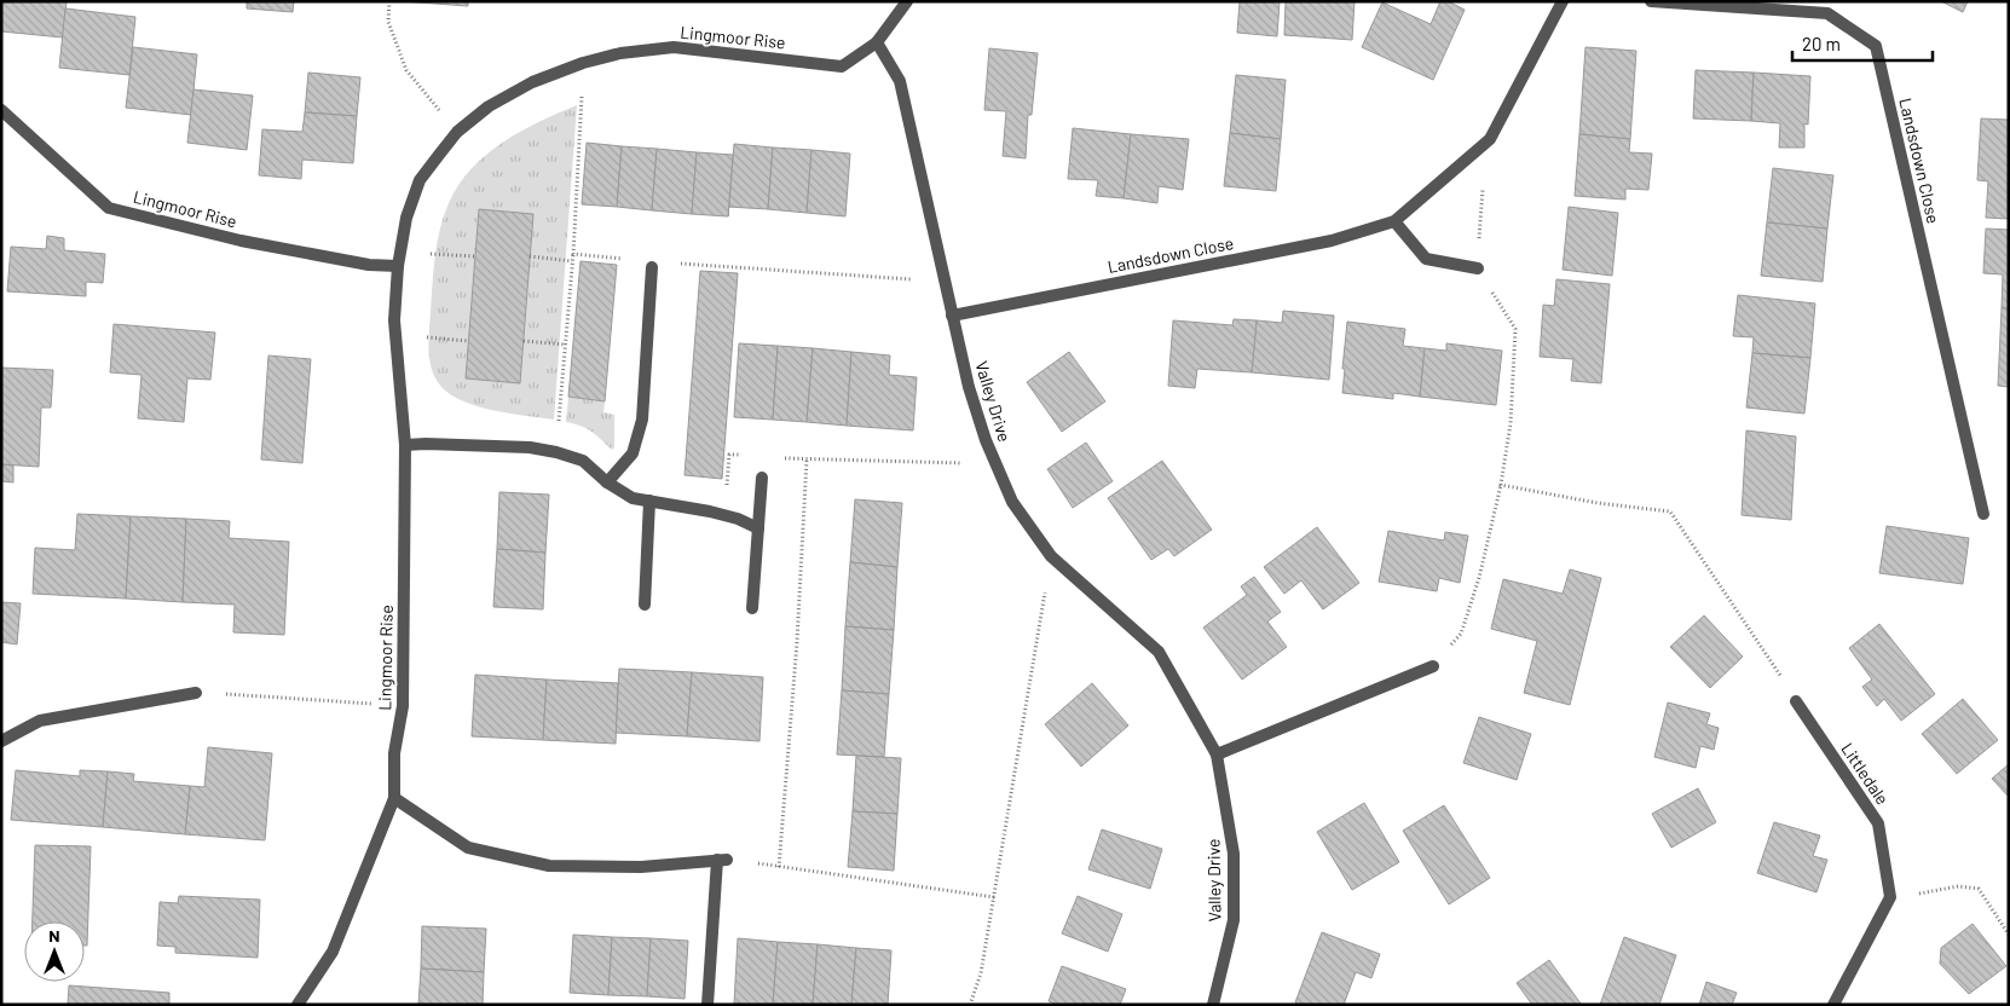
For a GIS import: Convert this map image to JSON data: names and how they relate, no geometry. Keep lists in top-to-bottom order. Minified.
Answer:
{"streets":{"street":["Lingmoor Rise","Landsdown Close","Valley Drive","Littledale"]},"crossings":[["Lingmoor Rise","Valley Drive"],["Landsdown Close","Valley Drive"]],"scale_bar":"20 m","north":"top"}
